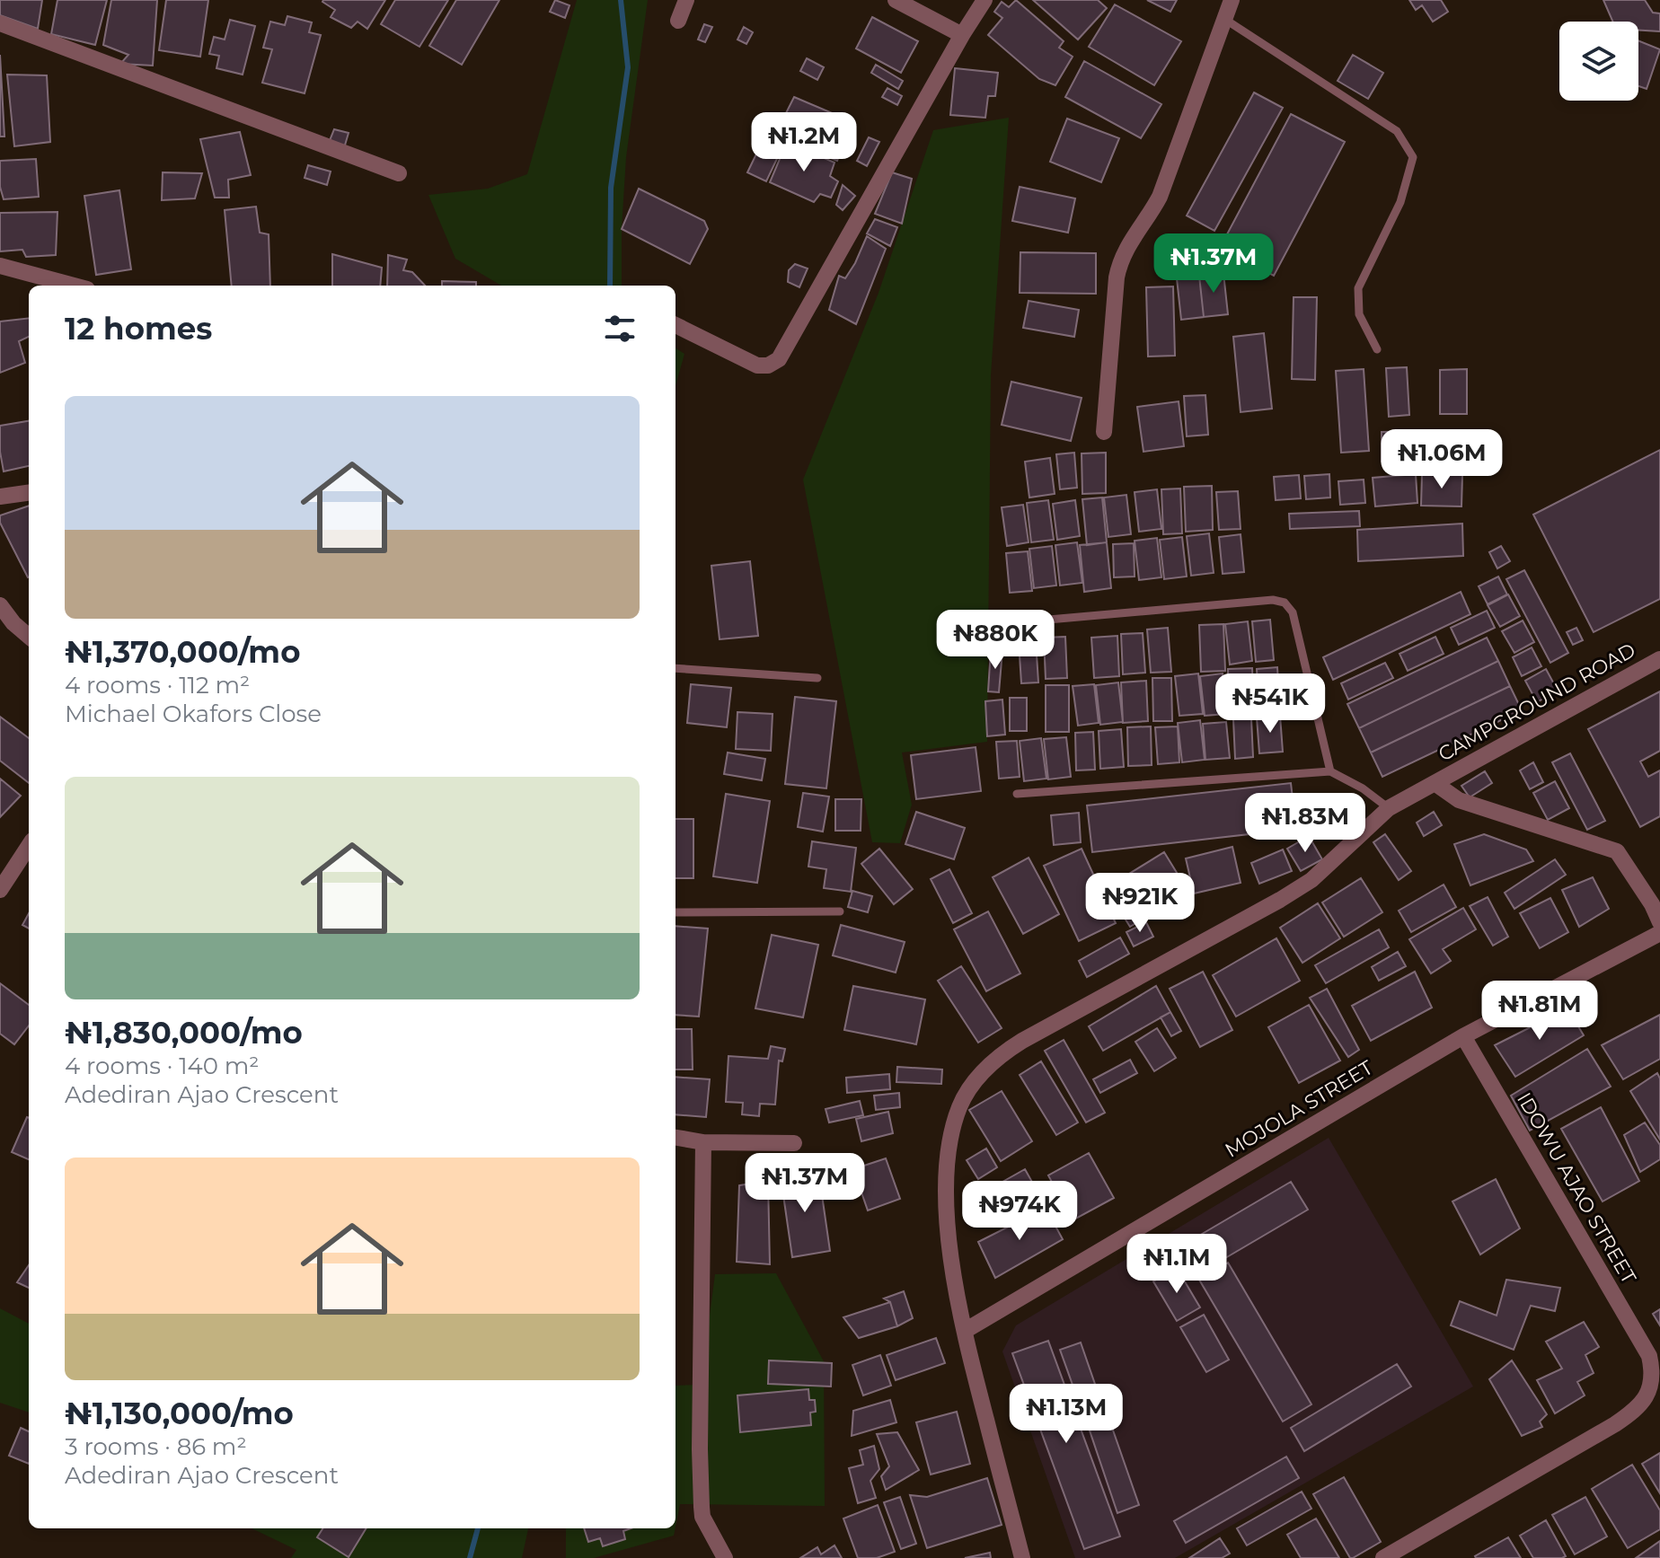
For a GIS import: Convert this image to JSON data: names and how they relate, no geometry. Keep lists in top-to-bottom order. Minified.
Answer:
{"streets":{"street":["CAMPGROUND ROAD","MOJOLA STREET","IDOWU AJAO STREET"]},"crossings":[["CAMPGROUND ROAD","MOJOLA STREET"],["MOJOLA STREET","IDOWU AJAO STREET"]],"page":{"price":["₦1.2M","₦1.37M","₦1.06M","₦880K","₦541K","₦1.83M","₦921K","₦1.81M","₦1.37M","₦974K","₦1.1M","₦1.13M"],"heading":"12 homes","list":[{"name":"₦1,370,000/mo","note":"4 rooms · 112 m² · Michael Okafors Close"},{"name":"₦1,830,000/mo","note":"4 rooms · 140 m² · Adediran Ajao Crescent"},{"name":"₦1,130,000/mo","note":"3 rooms · 86 m² · Adediran Ajao Crescent"}]}}
